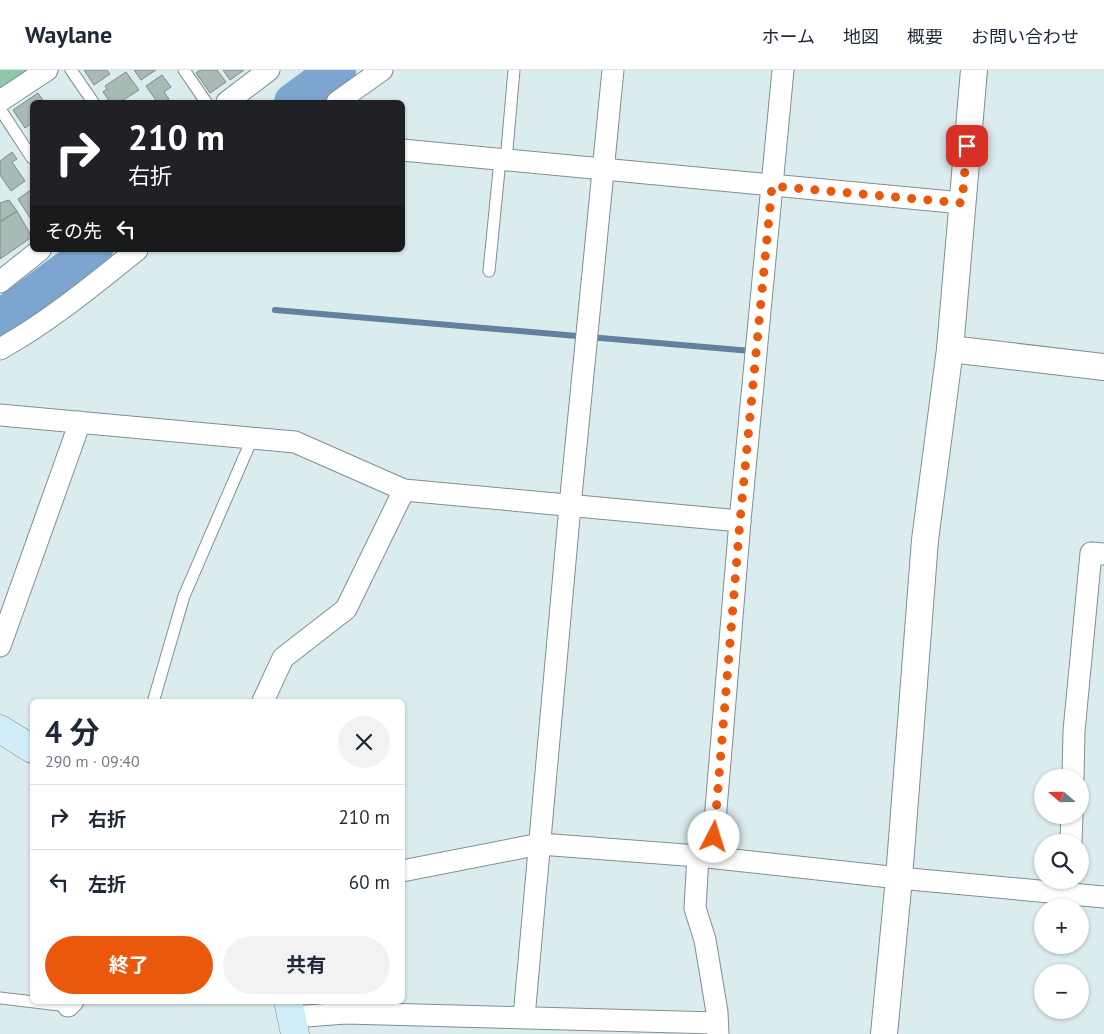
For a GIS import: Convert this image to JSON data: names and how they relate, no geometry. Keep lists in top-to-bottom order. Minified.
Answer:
{"north":"left","page":{"header":"Waylane","nav":["ホーム","地図","概要","お問い合わせ"],"turn":["210 m","右折"],"then":"その先","heading":["4 分","290 m · 09:40"],"map_buttons":["+","−"],"list":[{"name":"右折","value":"210 m"},{"name":"左折","value":"60 m"}],"buttons":["終了","共有"]}}
